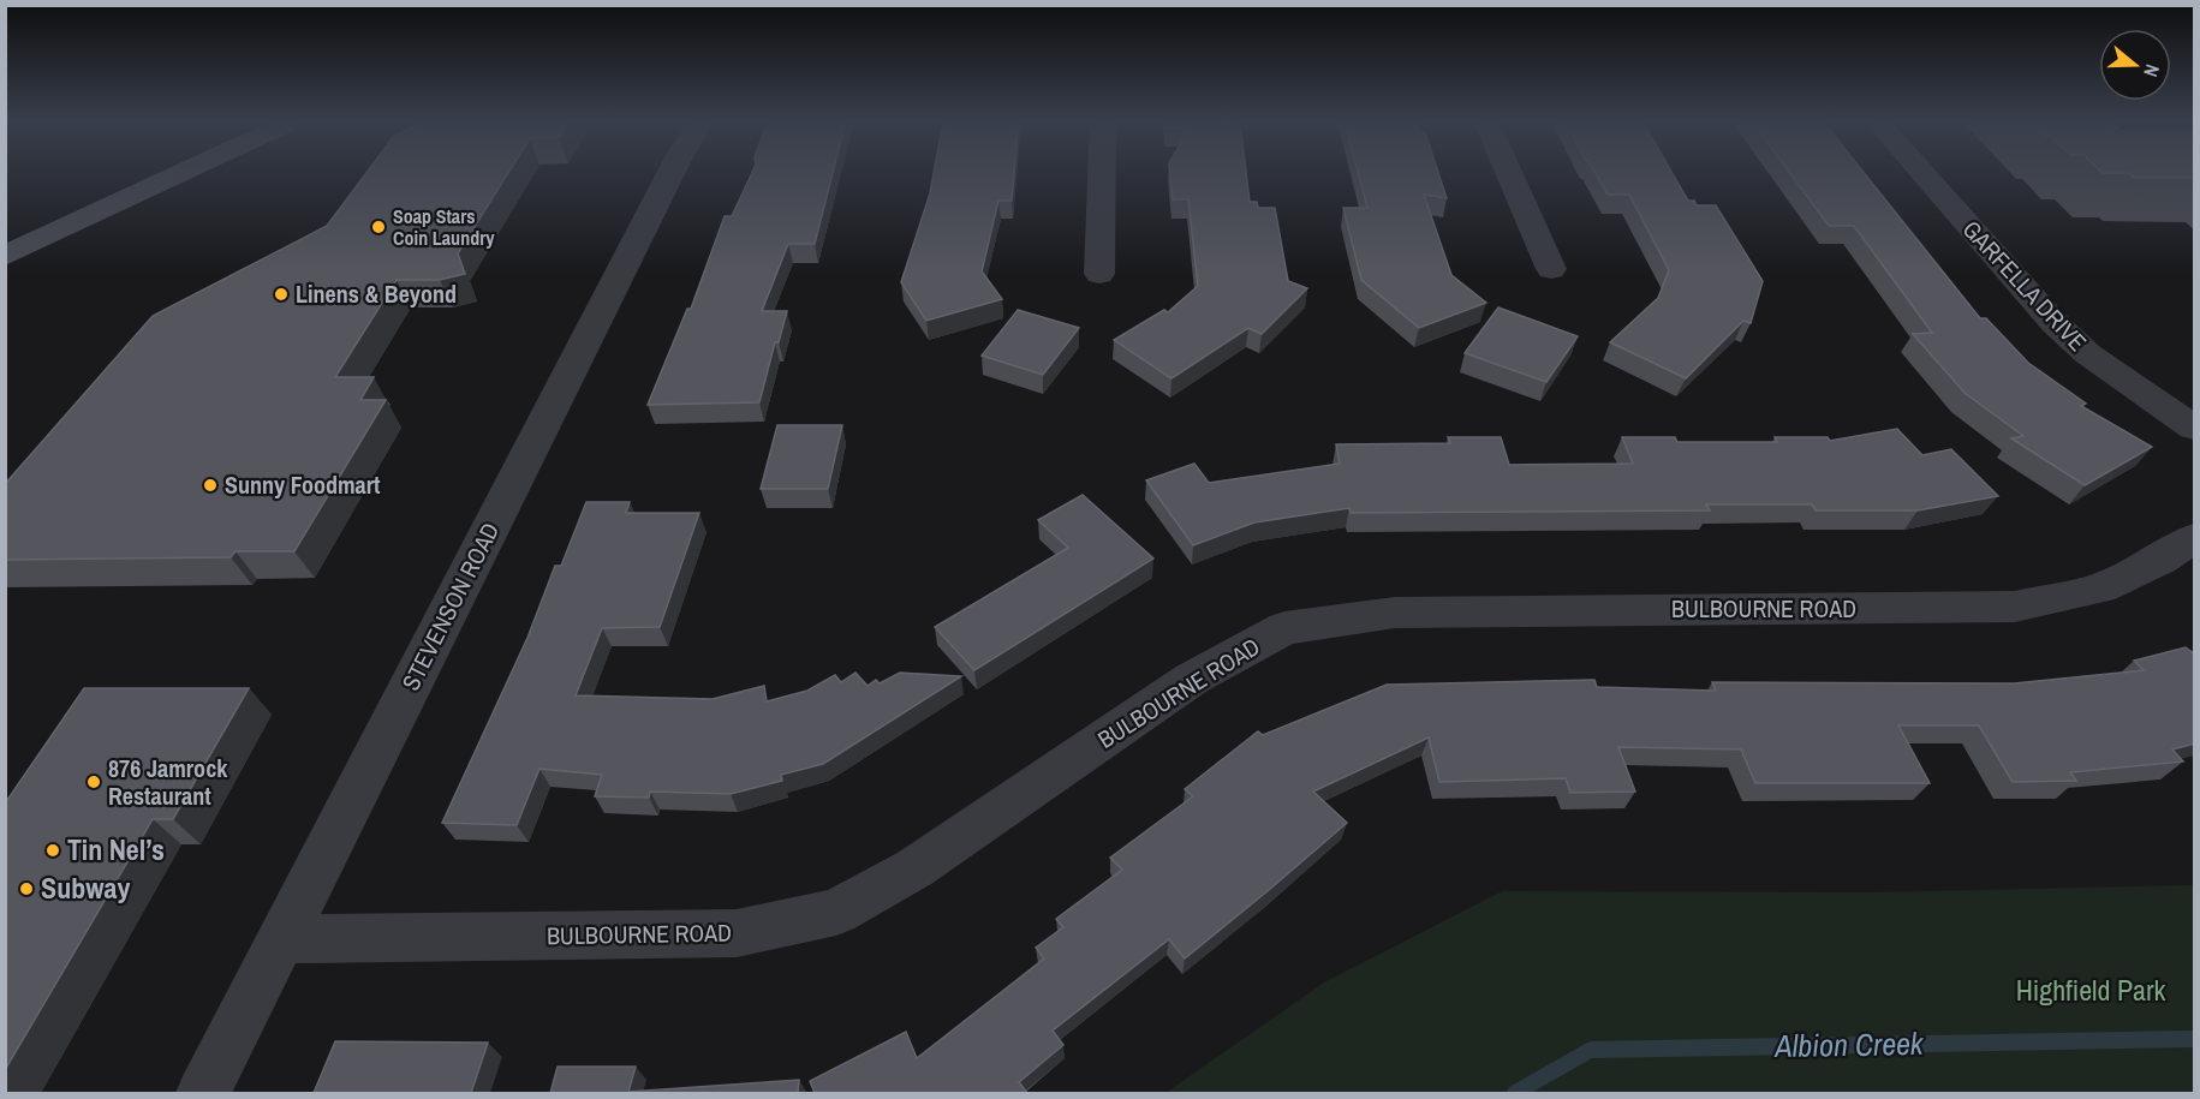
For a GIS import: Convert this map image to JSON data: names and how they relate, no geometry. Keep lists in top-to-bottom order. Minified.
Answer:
{"streets":{"street":["GARFELLA DRIVE","STEVENSON ROAD","BULBOURNE ROAD"]},"crossings":[["STEVENSON ROAD","BULBOURNE ROAD"]],"water":["Albion Creek"],"parks":["Highfield Park"],"places":["Soap Stars Coin Laundry","Linens & Beyond","Sunny Foodmart","876 Jamrock Restaurant","Tin Nel’s","Subway"],"north":"right"}
